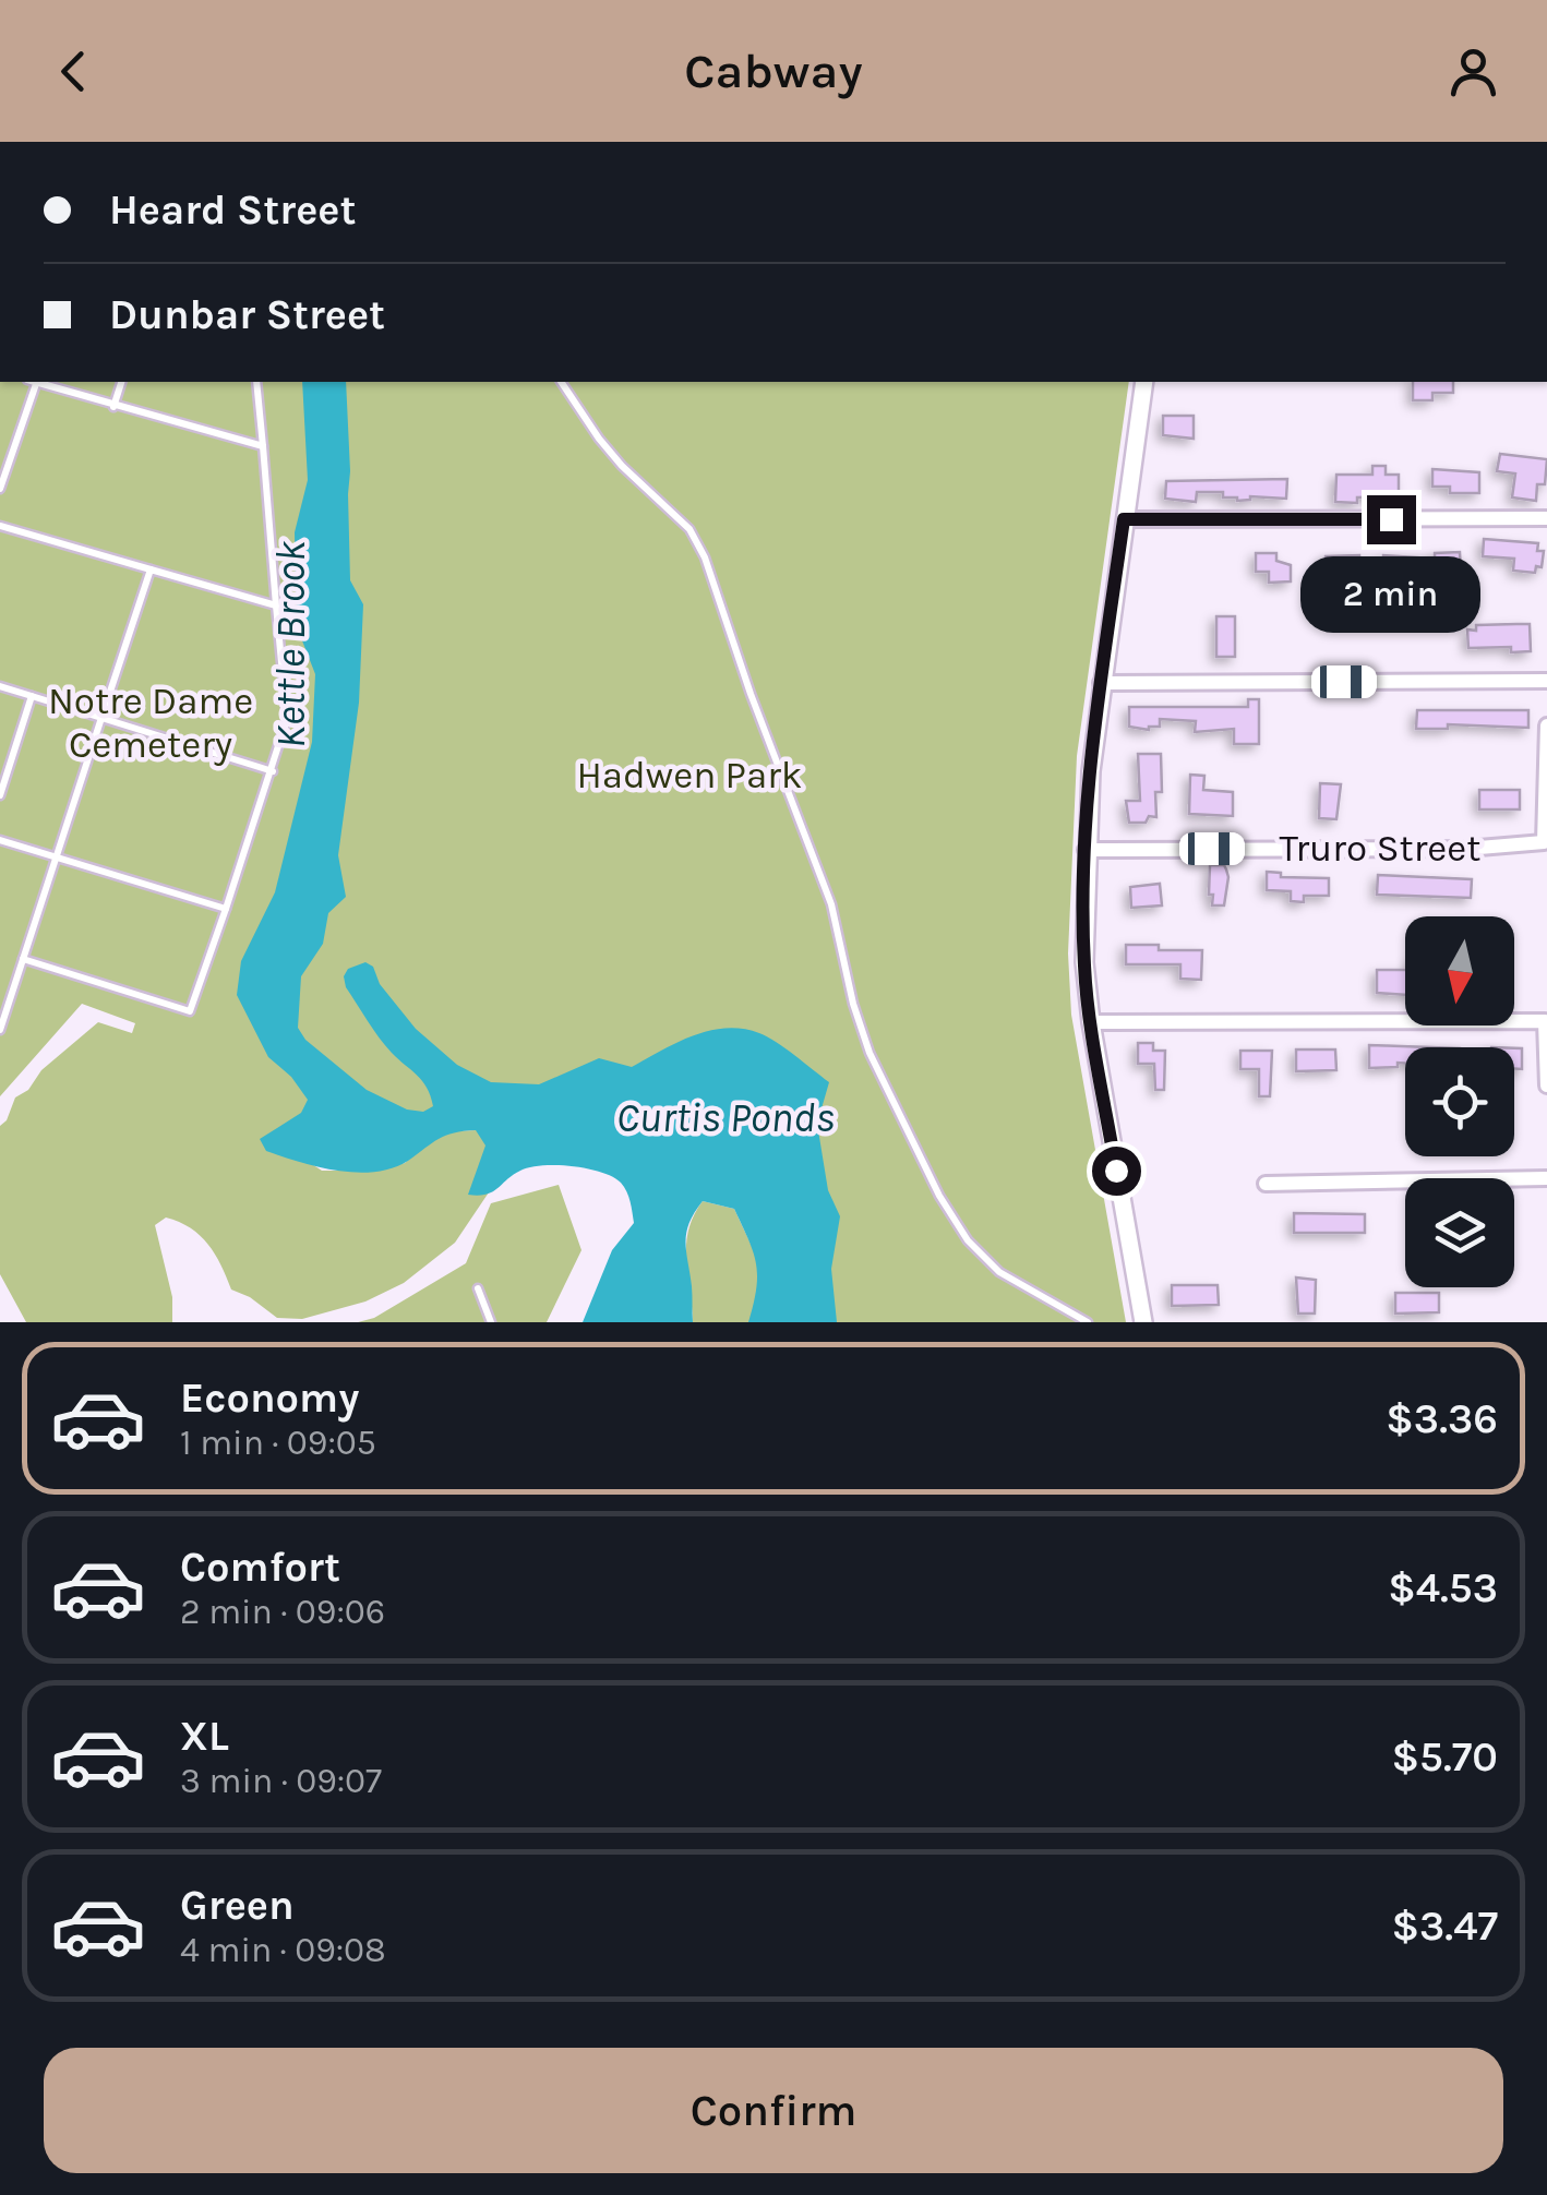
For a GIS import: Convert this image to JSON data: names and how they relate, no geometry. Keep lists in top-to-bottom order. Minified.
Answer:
{"streets":{"street":["Truro Street"]},"water":["Kettle Brook","Curtis Ponds"],"parks":["Notre Dame Cemetery","Hadwen Park"],"north":"bottom","page":{"header":"Cabway","banner":["Heard Street","Dunbar Street"],"bubble":"2 min","list":[{"name":"Economy","note":"1 min · 09:05","value":"$3.36"},{"name":"Comfort","note":"2 min · 09:06","value":"$4.53"},{"name":"XL","note":"3 min · 09:07","value":"$5.70"},{"name":"Green","note":"4 min · 09:08","value":"$3.47"}],"buttons":"Confirm"}}
